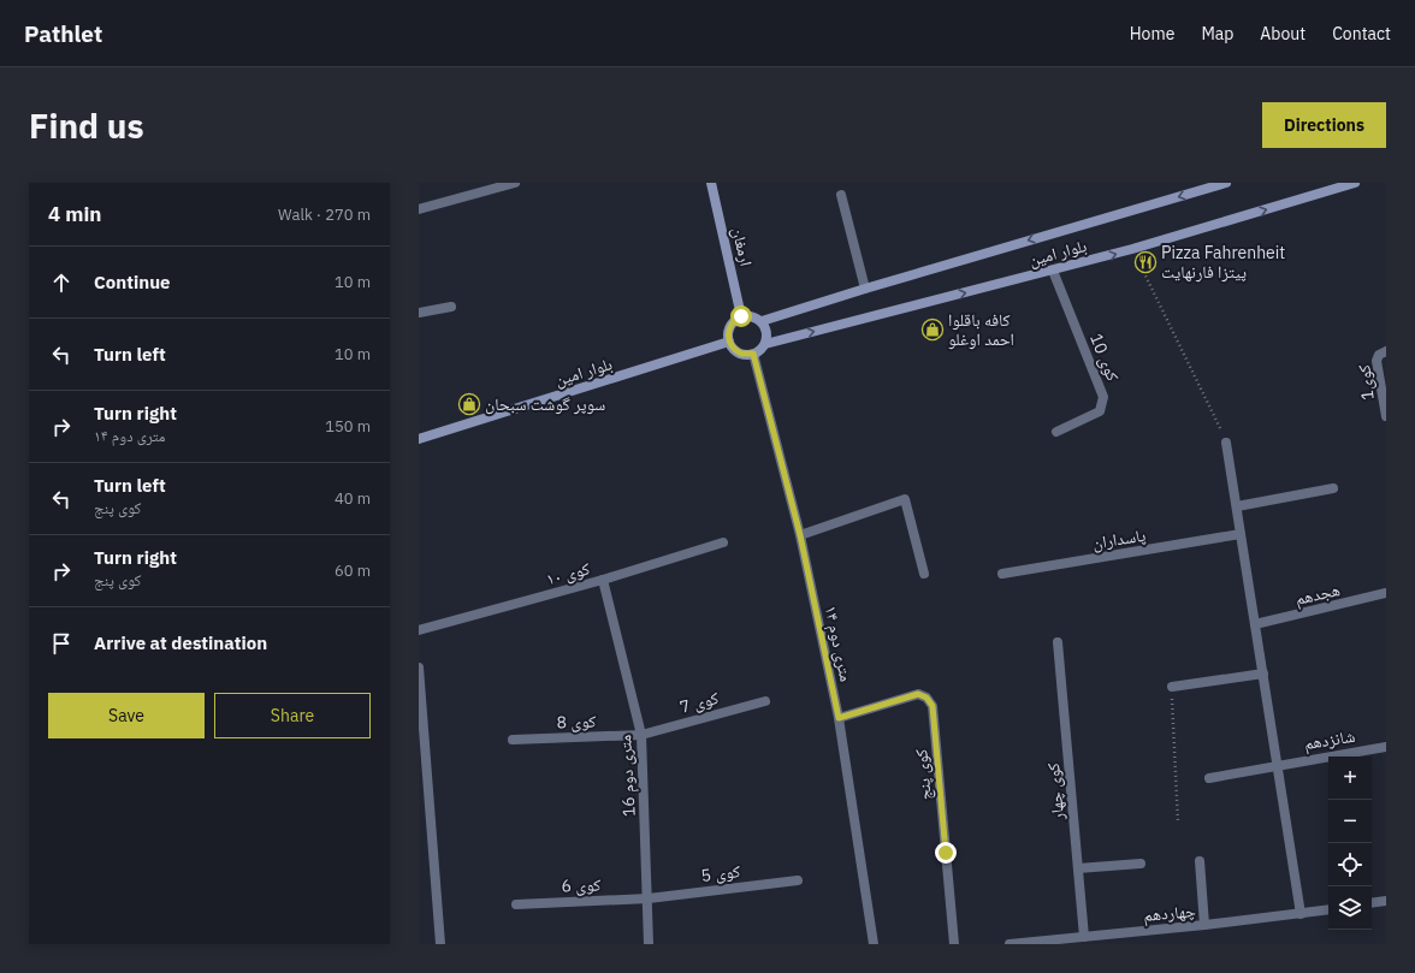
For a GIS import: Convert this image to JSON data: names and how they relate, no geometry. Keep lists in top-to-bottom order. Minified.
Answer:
{"streets":{"main road":["ارمغان","بلوار امین"],"street":["کوی 10","کوی1","پاسداران","کوی ۱۰","هجدهم","۱۴ متری دوم","کوی 7","کوی 8","شانزدهم","کوی پنج","16 متری دوم","کوی چهار","کوی 5","کوی 6","چهاردهم"]},"crossings":[["ارمغان","بلوار امین"],["ارمغان","۱۴ متری دوم"],["بلوار امین","کوی 10"],["بلوار امین","۱۴ متری دوم"],["کوی ۱۰","16 متری دوم"],["۱۴ متری دوم","کوی پنج"],["کوی 7","کوی 8"],["کوی 7","16 متری دوم"],["کوی 8","16 متری دوم"],["16 متری دوم","کوی 5"],["16 متری دوم","کوی 6"],["کوی چهار","چهاردهم"],["کوی 5","کوی 6"]],"places":{"restaurant":["Pizza Fahrenheit پیتزا فارنهایت"],"shop":["کافه باقلوا احمد اوغلو","سوپر گوشت سبحان"]},"page":{"header":"Pathlet","nav":["Home","Map","About","Contact"],"buttons":["Directions",["Save","Share"]],"title":"Find us","heading":["4 min","Walk · 270 m"],"list":[["Continue","10 m"],["Turn left","10 m"],["Turn right","۱۴ متری دوم","150 m"],["Turn left","کوی پنج","40 m"],["Turn right","کوی پنج","60 m"],"Arrive at destination"],"map_buttons":["+","−"]}}
